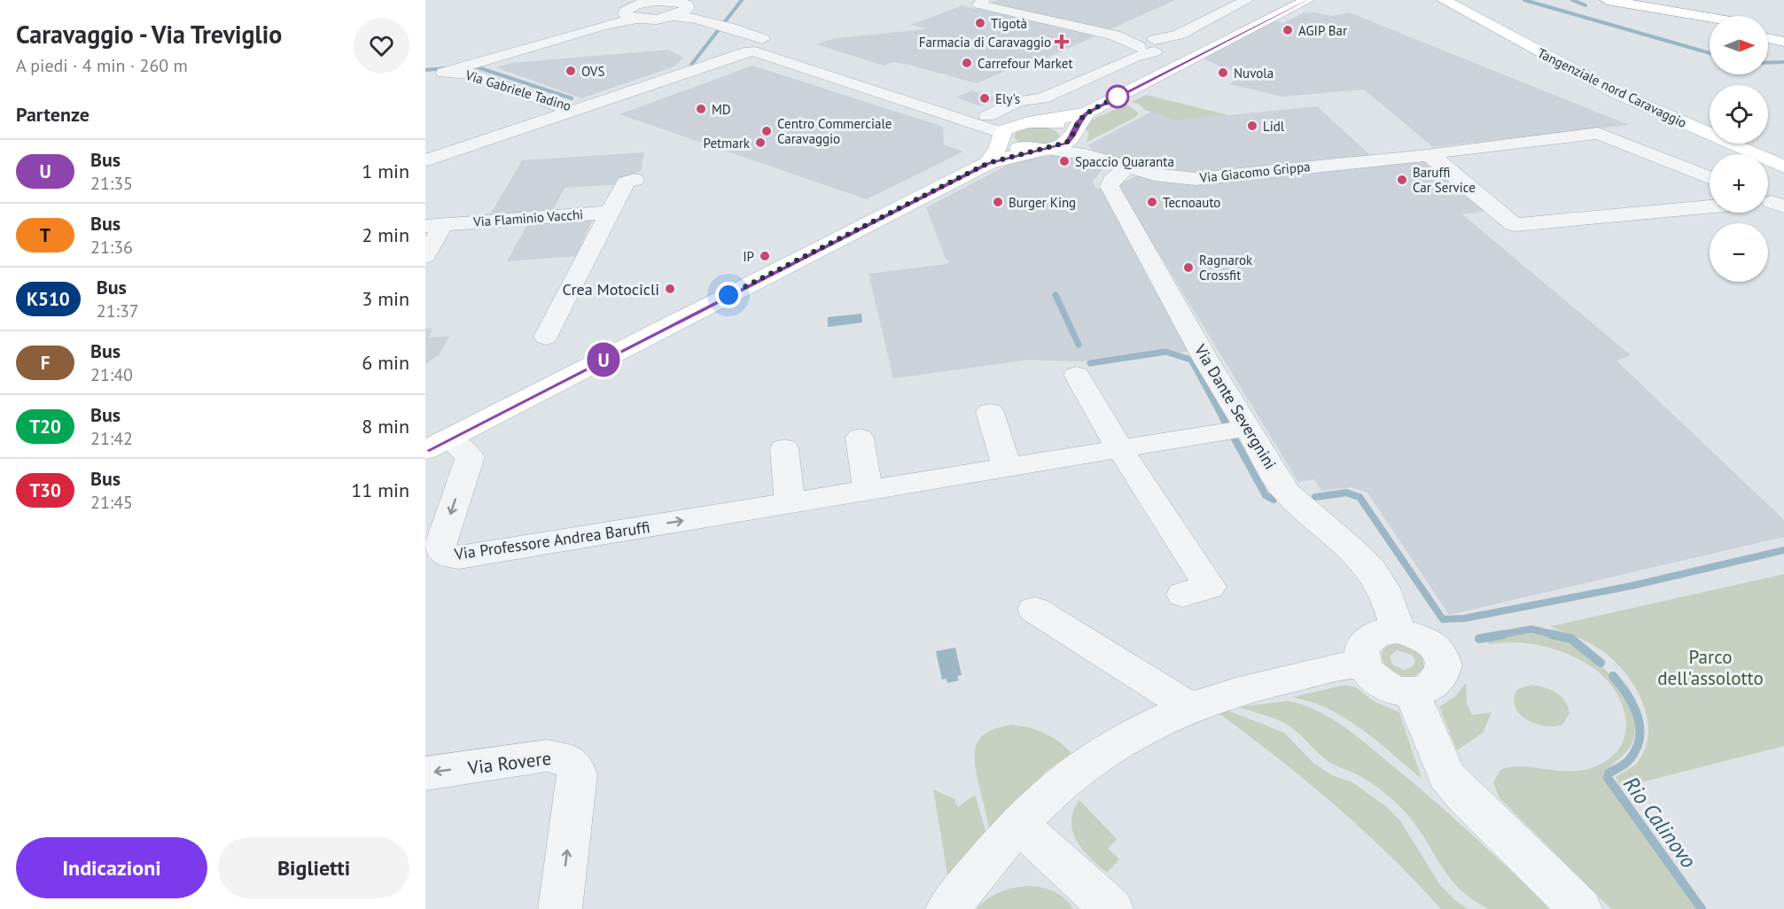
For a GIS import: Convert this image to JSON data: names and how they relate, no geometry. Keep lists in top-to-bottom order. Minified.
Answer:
{"streets":{"main road":["Tangenziale nord Caravaggio"],"street":["Via Gabriele Tadino","Via Giacomo Grippa","Via Flaminio Vacchi","Via Dante Severgnini","Via Professore Andrea Baruffi","Via Rovere"]},"crossings":[["Via Giacomo Grippa","Via Dante Severgnini"],["Via Dante Severgnini","Via Professore Andrea Baruffi"]],"water":["Rio Calinovo"],"parks":["Parco dell'assolotto"],"places":{"other":["Tigotà","AGIP Bar","Carrefour Market","OVS","Nuvola","Ely's","MD","Lidl","Centro Commerciale Caravaggio","Petmark","Spaccio Quaranta","Baruffi Car Service","Burger King","Tecnoauto","IP","Ragnarok Crossfit","Crea Motocicli"],"health":["Farmacia di Caravaggio"]},"lines":["bus line U"],"north":"right","page":{"heading":[["Caravaggio - Via Treviglio","A piedi · 4 min · 260 m"],"Partenze"],"on_map":"U","map_buttons":["+","−"],"list":[{"mark":"U","name":"Bus","note":"21:35","value":"1 min"},{"mark":"T","name":"Bus","note":"21:36","value":"2 min"},{"mark":"K510","name":"Bus","note":"21:37","value":"3 min"},{"mark":"F","name":"Bus","note":"21:40","value":"6 min"},{"mark":"T20","name":"Bus","note":"21:42","value":"8 min"},{"mark":"T30","name":"Bus","note":"21:45","value":"11 min"}],"buttons":["Indicazioni","Biglietti"]}}
